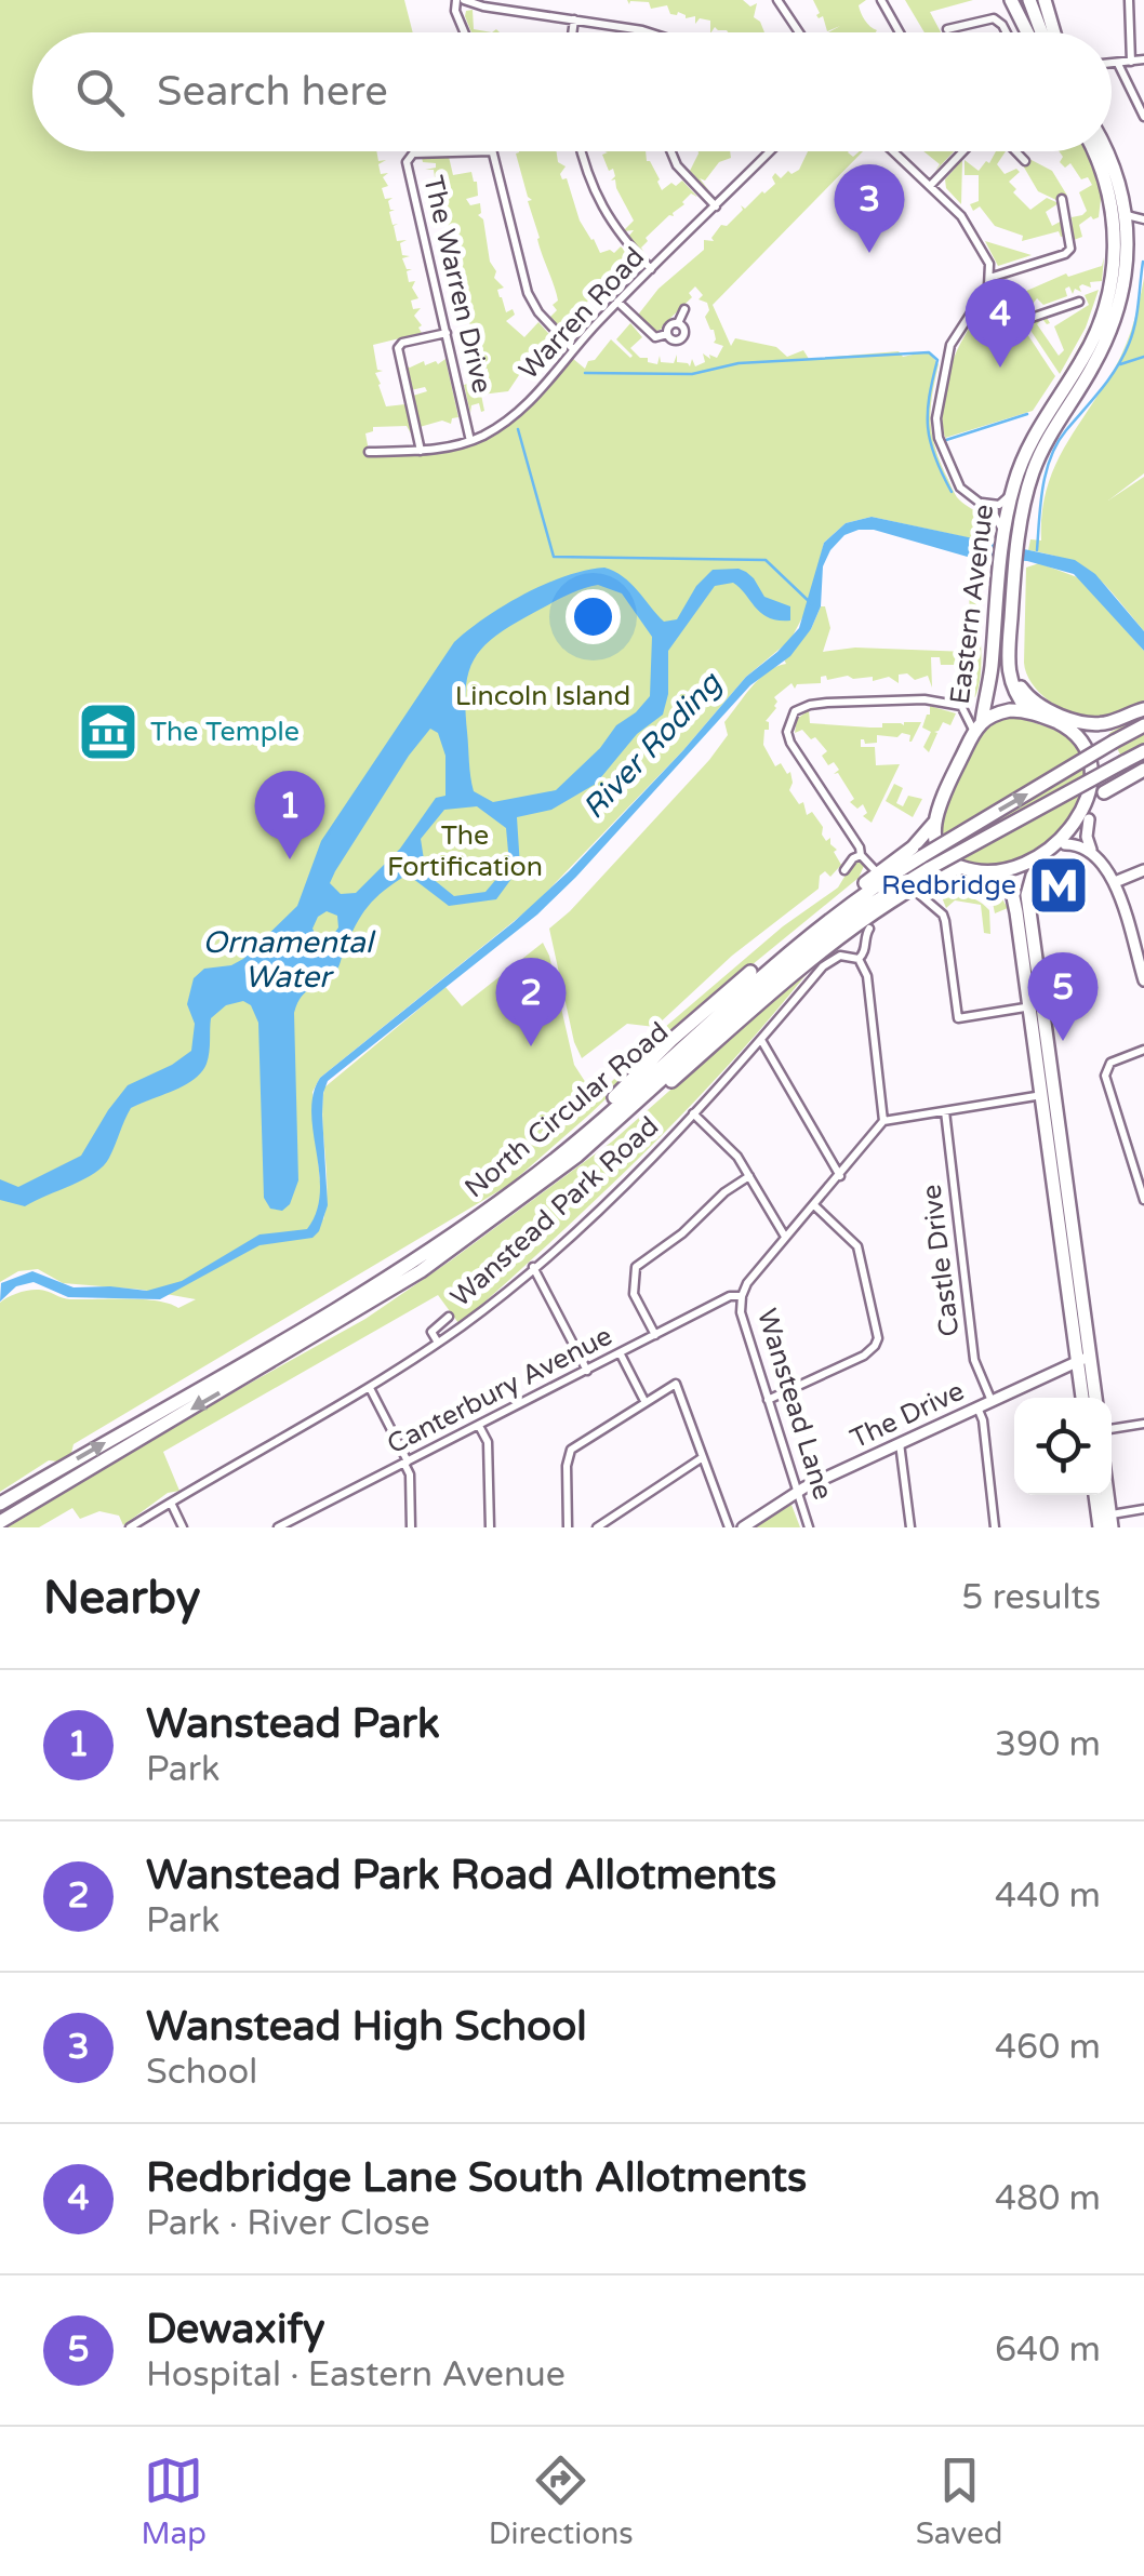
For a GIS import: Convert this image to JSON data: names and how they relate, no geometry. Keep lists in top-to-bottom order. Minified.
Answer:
{"streets":{"highway":["Eastern Avenue","North Circular Road"],"street":["The Warren Drive","Warren Road","Wanstead Park Road","Castle Drive","Canterbury Avenue","Wanstead Lane","The Drive"]},"crossings":[["The Warren Drive","Warren Road"],["Castle Drive","The Drive"],["Canterbury Avenue","Wanstead Lane"],["Wanstead Lane","The Drive"]],"water":["River Roding","Ornamental Water"],"parks":["Lincoln Island","The Fortification"],"places":{"museum":["The Temple"],"metro station":["Redbridge"]},"page":{"search":"Search here","pins":["3","4","1","5","2"],"heading":["Nearby","5 results"],"list":[{"mark":"1","name":"Wanstead Park","note":"Park","value":"390 m"},{"mark":"2","name":"Wanstead Park Road Allotments","note":"Park","value":"440 m"},{"mark":"3","name":"Wanstead High School","note":"School","value":"460 m"},{"mark":"4","name":"Redbridge Lane South Allotments","note":"Park · River Close","value":"480 m"},{"mark":"5","name":"Dewaxify","note":"Hospital · Eastern Avenue","value":"640 m"}],"nav":["Map","Directions","Saved"]}}
